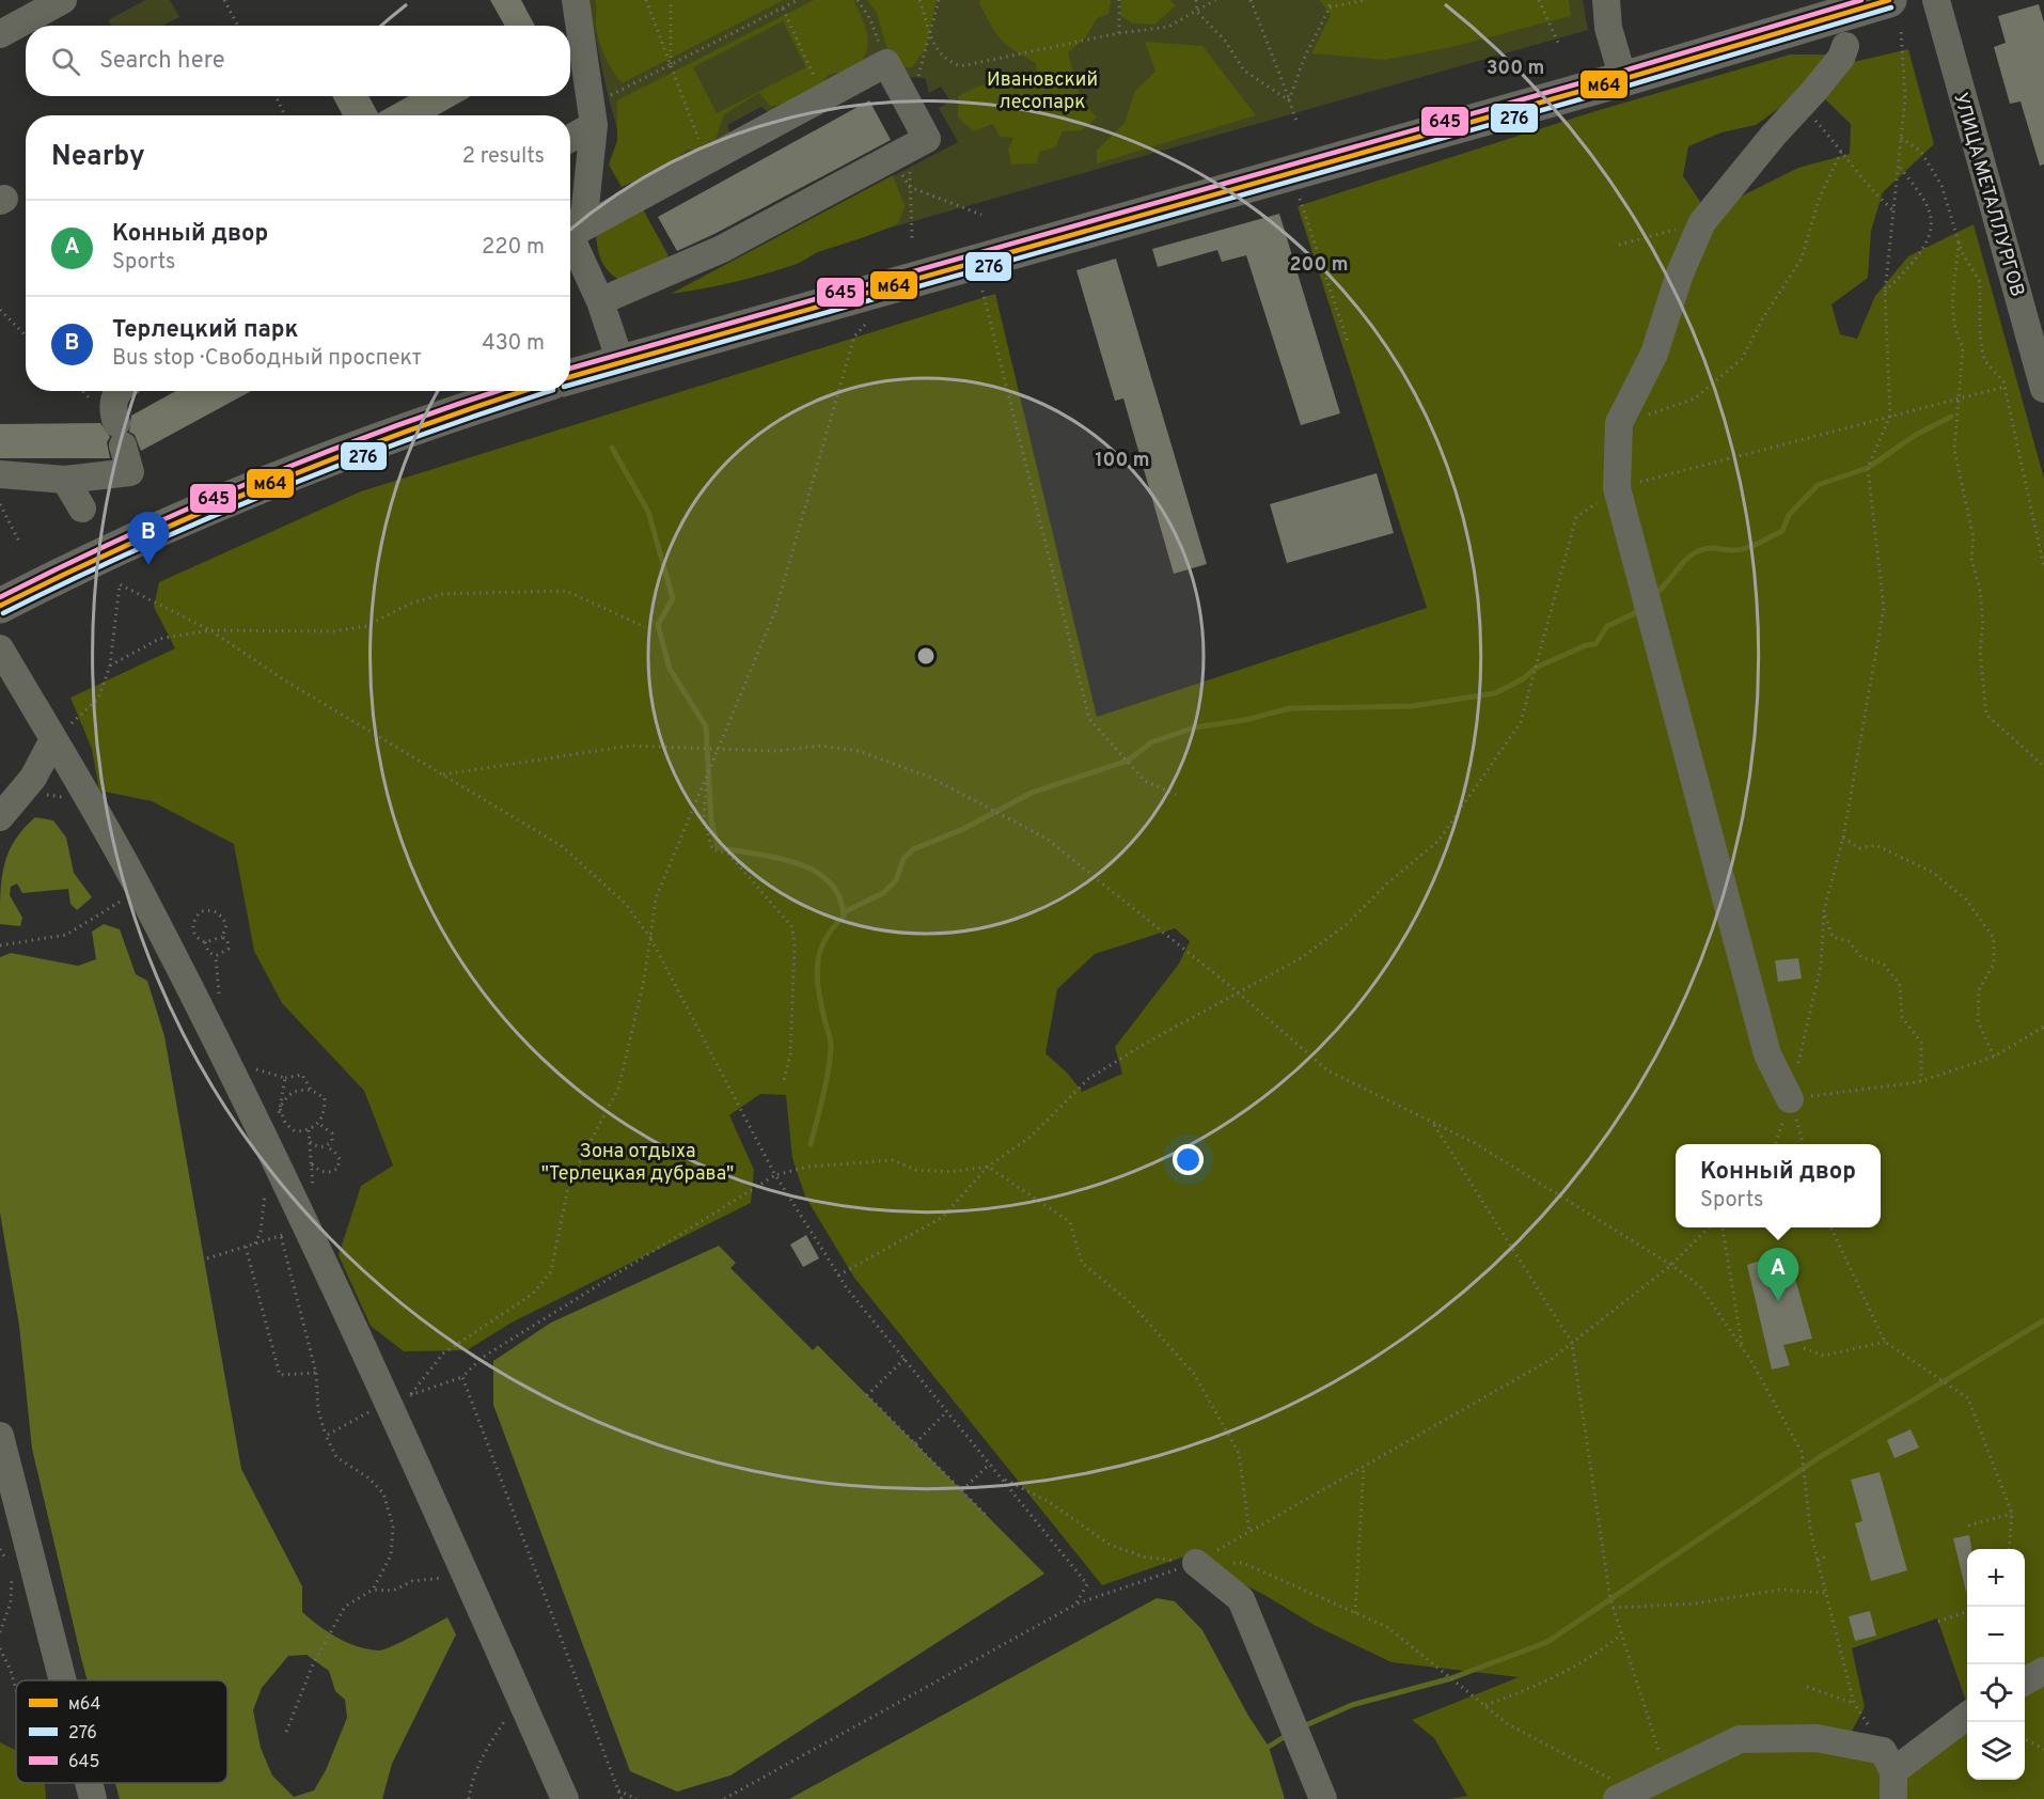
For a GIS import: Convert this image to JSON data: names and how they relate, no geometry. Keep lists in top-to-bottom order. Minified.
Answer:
{"streets":{"street":["УЛИЦА МЕТАЛЛУРГОВ"]},"parks":["Ивановский лесопарк","Зона отдыха \"Терлецкая дубрава\""],"lines":["transit line м64","transit line 645","transit line 276"],"legend":["м64","276","645"],"page":{"search":"Search here","heading":["Nearby","2 results"],"list":[{"mark":"A","name":"Конный двор","note":"Sports","value":"220 m"},{"mark":"B","name":"Терлецкий парк","note":"Bus stop · Свободный проспект","value":"430 m"}],"pins":["B","A"],"popup":["Конный двор","Sports"],"map_buttons":["+","−"]},"rings":["300 m","200 m","100 m"]}
